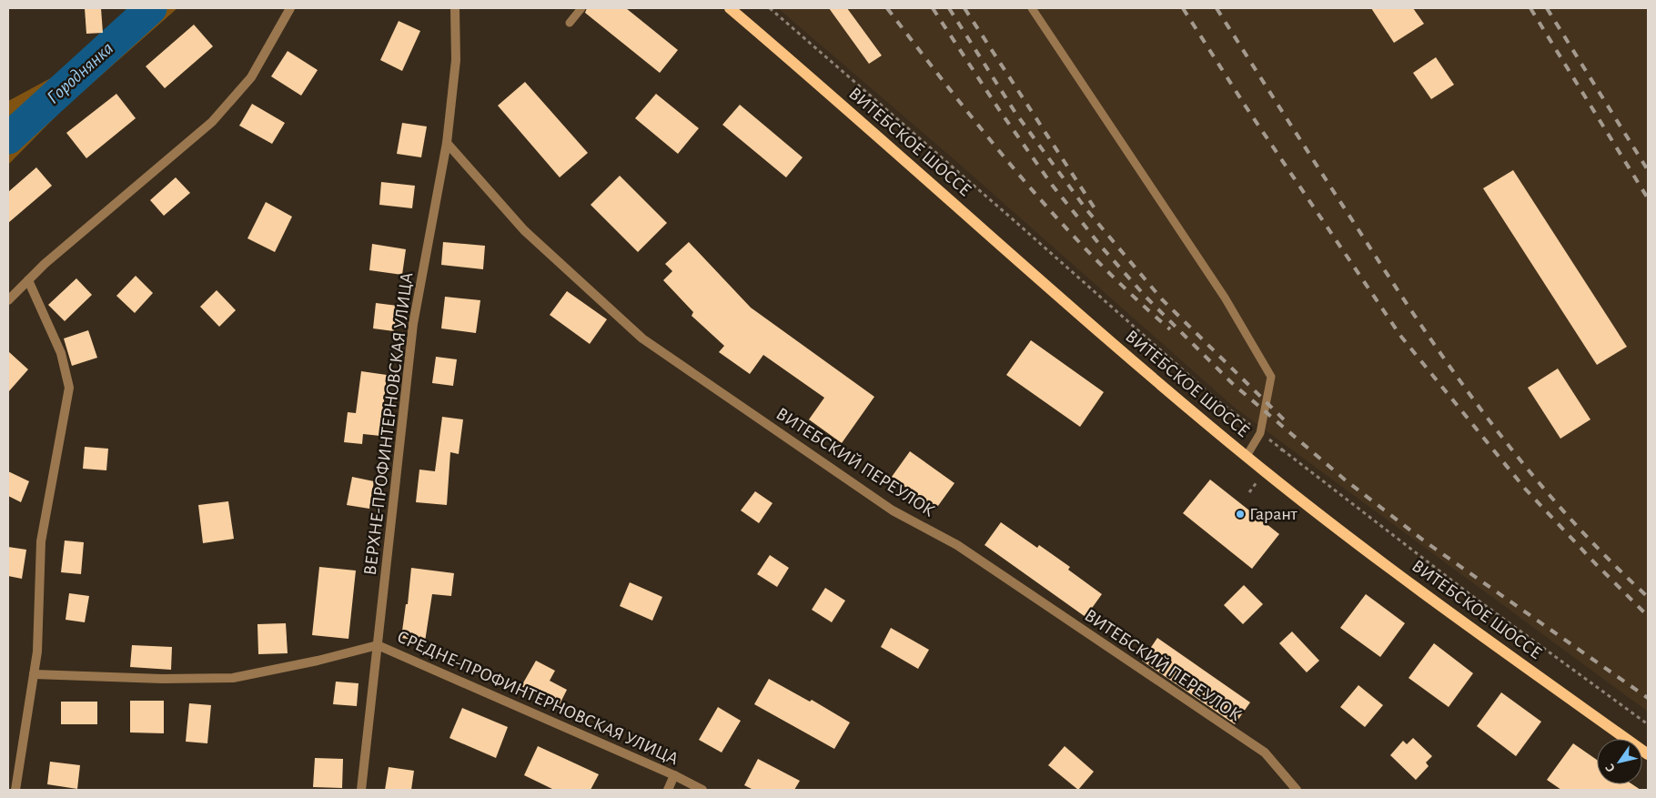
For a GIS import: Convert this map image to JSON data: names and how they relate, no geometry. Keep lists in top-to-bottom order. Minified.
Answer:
{"streets":{"main road":["ВИТЕБСКОЕ ШОССЕ"],"street":["ВЕРХНЕ-ПРОФИНТЕРНОВСКАЯ УЛИЦА","ВИТЕБСКИЙ ПЕРЕУЛОК","СРЕДНЕ-ПРОФИНТЕРНОВСКАЯ УЛИЦА"]},"crossings":[["ВЕРХНЕ-ПРОФИНТЕРНОВСКАЯ УЛИЦА","ВИТЕБСКИЙ ПЕРЕУЛОК"],["ВЕРХНЕ-ПРОФИНТЕРНОВСКАЯ УЛИЦА","СРЕДНЕ-ПРОФИНТЕРНОВСКАЯ УЛИЦА"]],"water":["Городнянка"],"places":["Гарант"],"north":"bottom left"}
